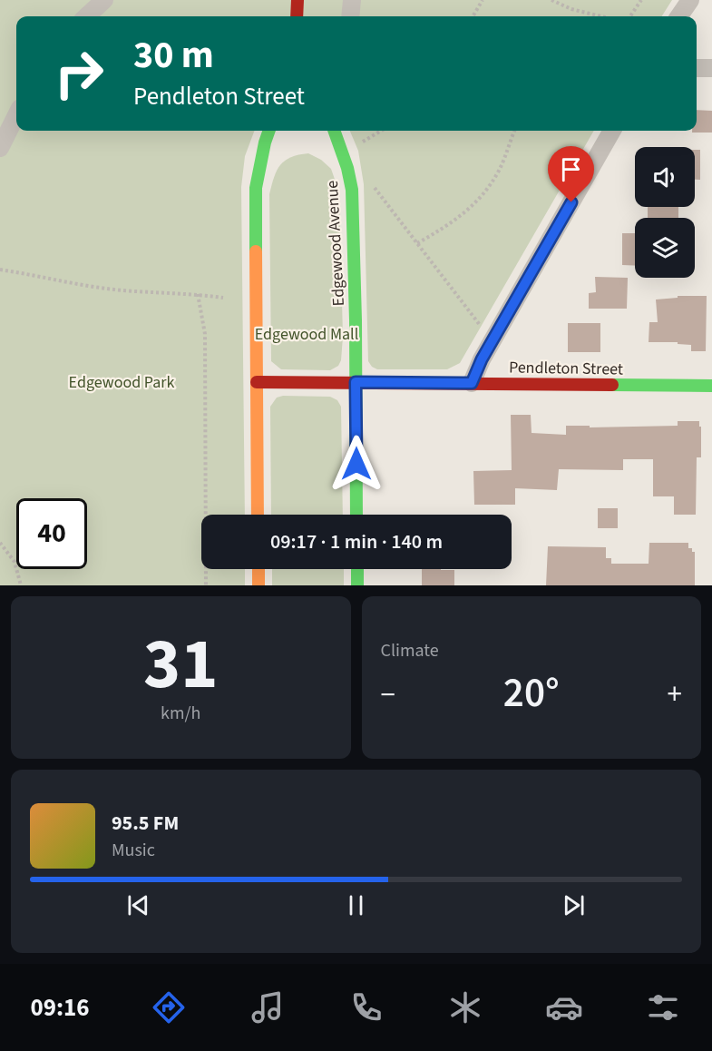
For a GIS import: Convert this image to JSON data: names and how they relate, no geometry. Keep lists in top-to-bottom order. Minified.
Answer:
{"streets":{"street":["Edgewood Avenue","Pendleton Street"]},"crossings":[["Edgewood Avenue","Pendleton Street"]],"parks":["Edgewood Mall","Edgewood Park"],"page":{"turn":["30 m","Pendleton Street"],"limit":"40","trip":"09:17 · 1 min · 140 m","tile":[["31","km/h"],"Climate"],"heat":["−","20°","+"],"song":["95.5 FM","Music"],"tabs":"09:16"}}
